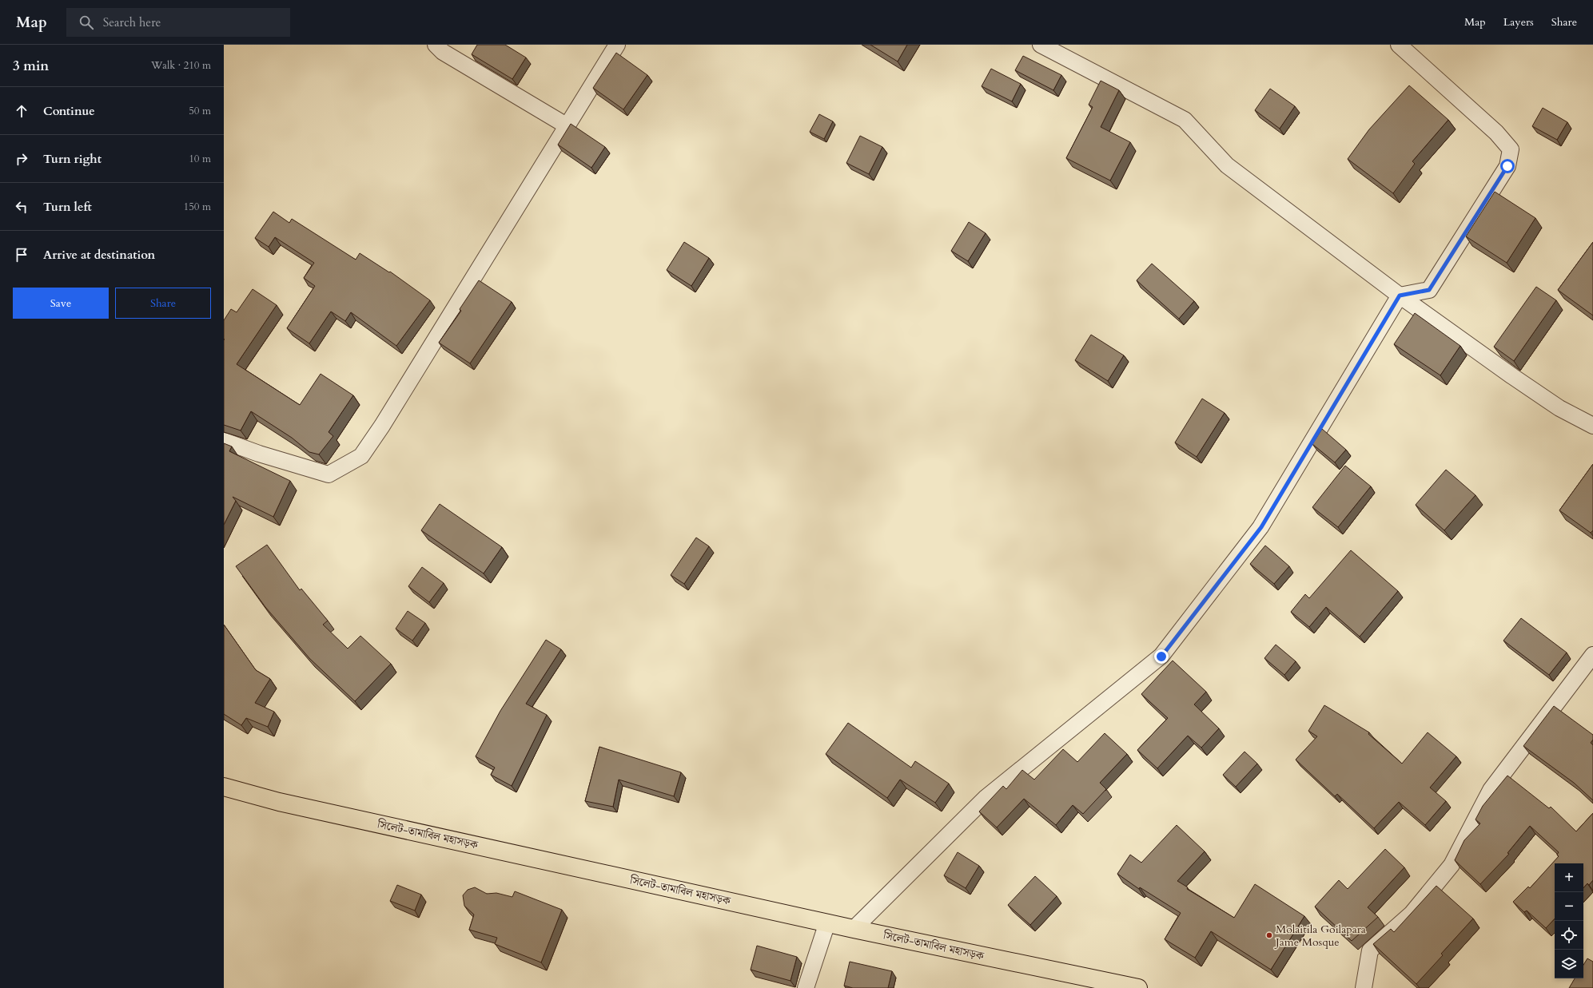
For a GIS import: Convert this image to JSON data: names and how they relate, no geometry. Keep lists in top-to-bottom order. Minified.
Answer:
{"streets":{"highway":["সিলেট-তামাবিল মহাসড়ক"]},"places":["Molaitila Goilapara Jame Mosque"],"page":{"header":"Map","search":"Search here","nav":["Map","Layers","Share"],"heading":["3 min","Walk · 210 m"],"list":[["Continue","50 m"],["Turn right","10 m"],["Turn left","150 m"],"Arrive at destination"],"buttons":["Save","Share"],"map_buttons":["+","−"]}}
